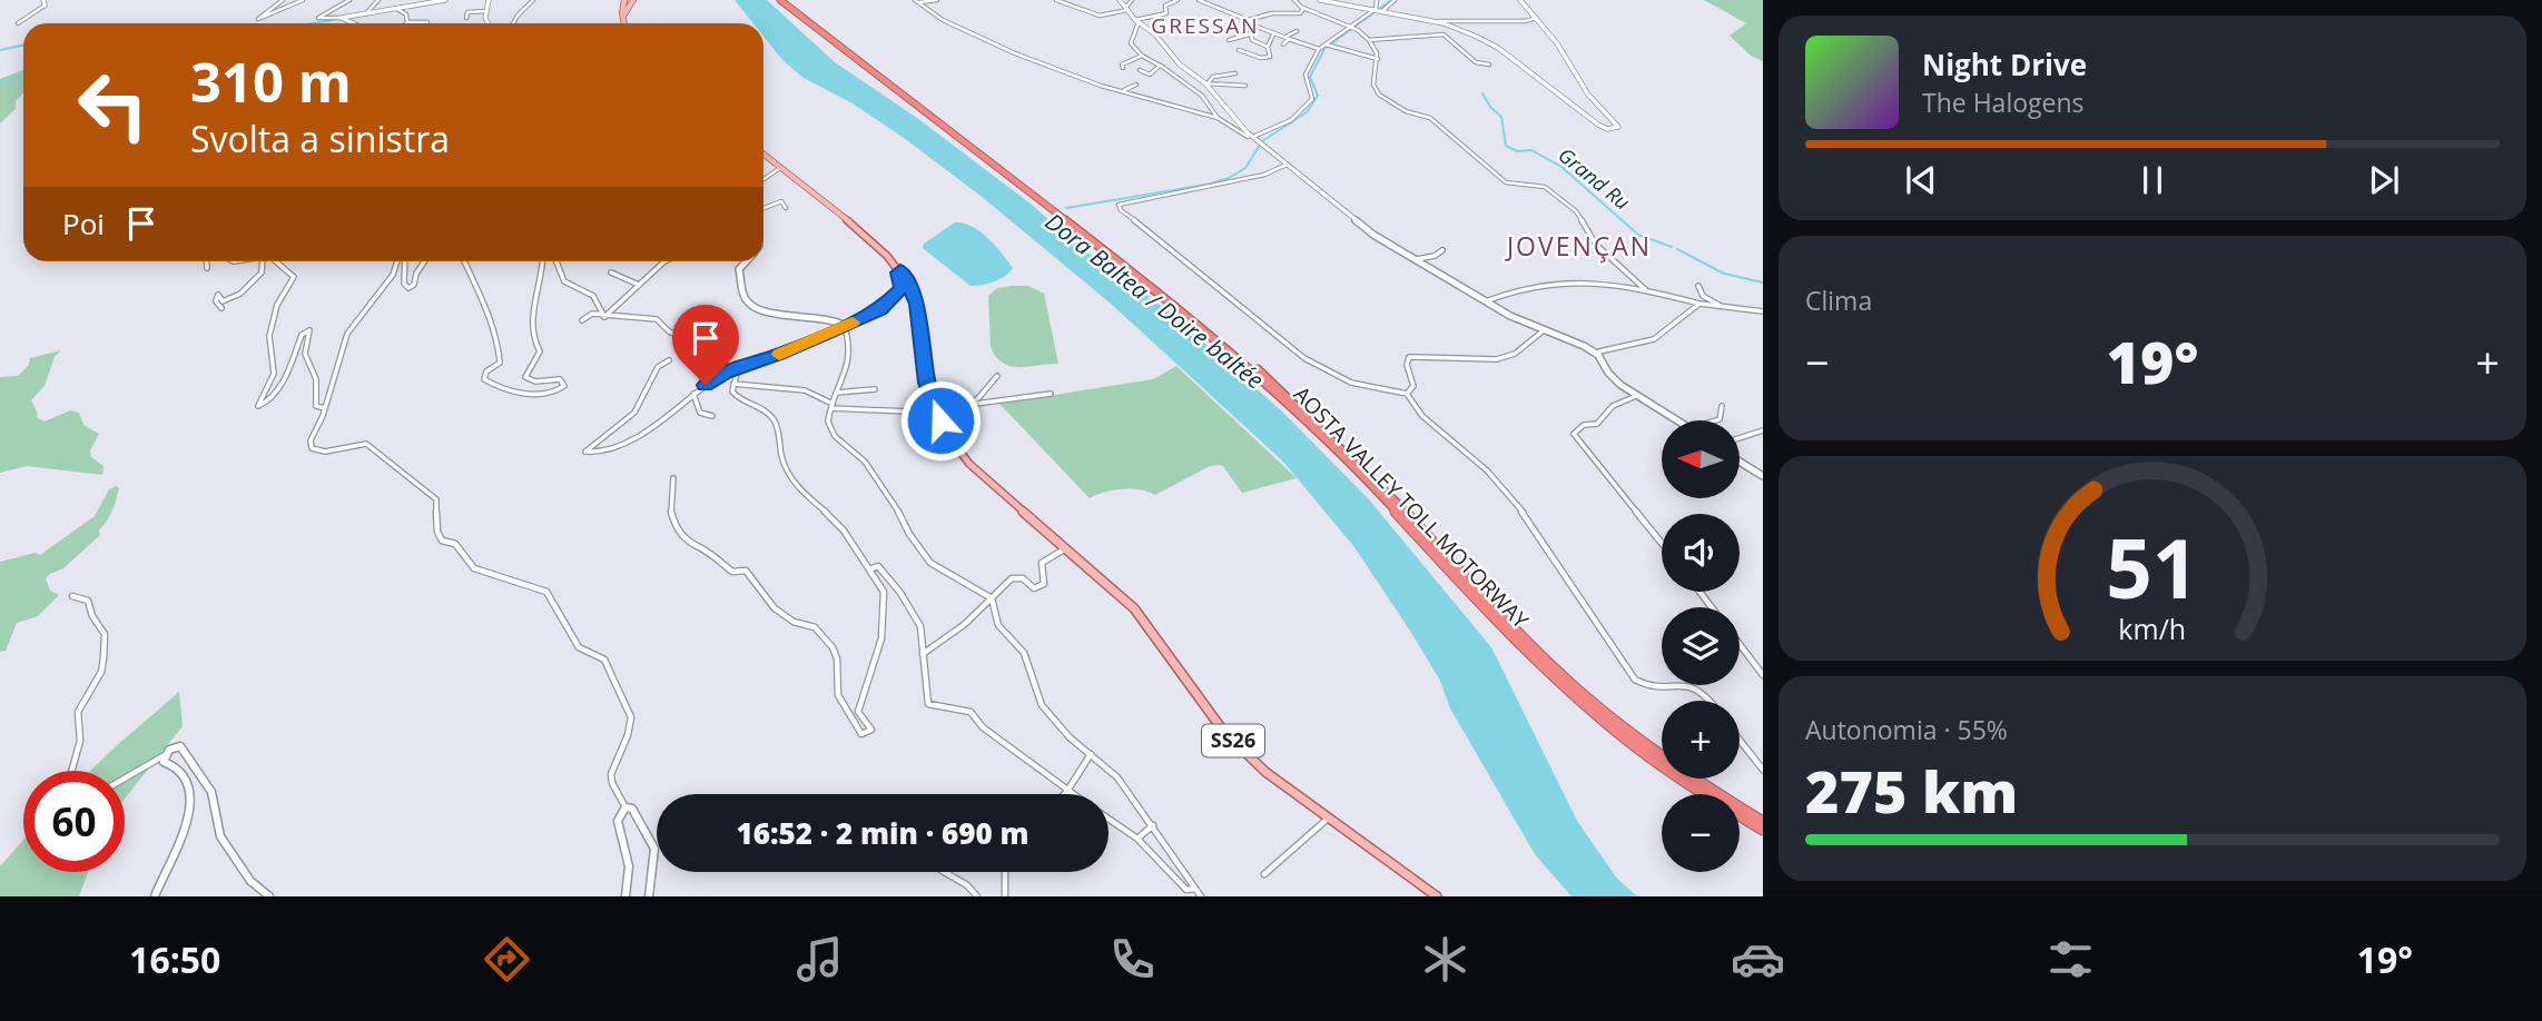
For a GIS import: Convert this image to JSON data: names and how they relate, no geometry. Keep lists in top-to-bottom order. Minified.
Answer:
{"streets":{"highway":["AOSTA VALLEY TOLL MOTORWAY"],"main road":["SS26"]},"districts":["GRESSAN","JOVENÇAN"],"water":["Grand Ru","Dora Baltea / Doire baltée"],"north":"left","page":{"turn":["310 m","Svolta a sinistra"],"song":["Night Drive","The Halogens"],"then":"Poi","tile":["Clima",["Autonomia · 55%","275 km"]],"heat":["−","19°","+"],"map_buttons":["+","−"],"limit":"60","trip":"16:52 · 2 min · 690 m","tabs":["16:50","19°"],"gauge":["51","km/h"]}}
